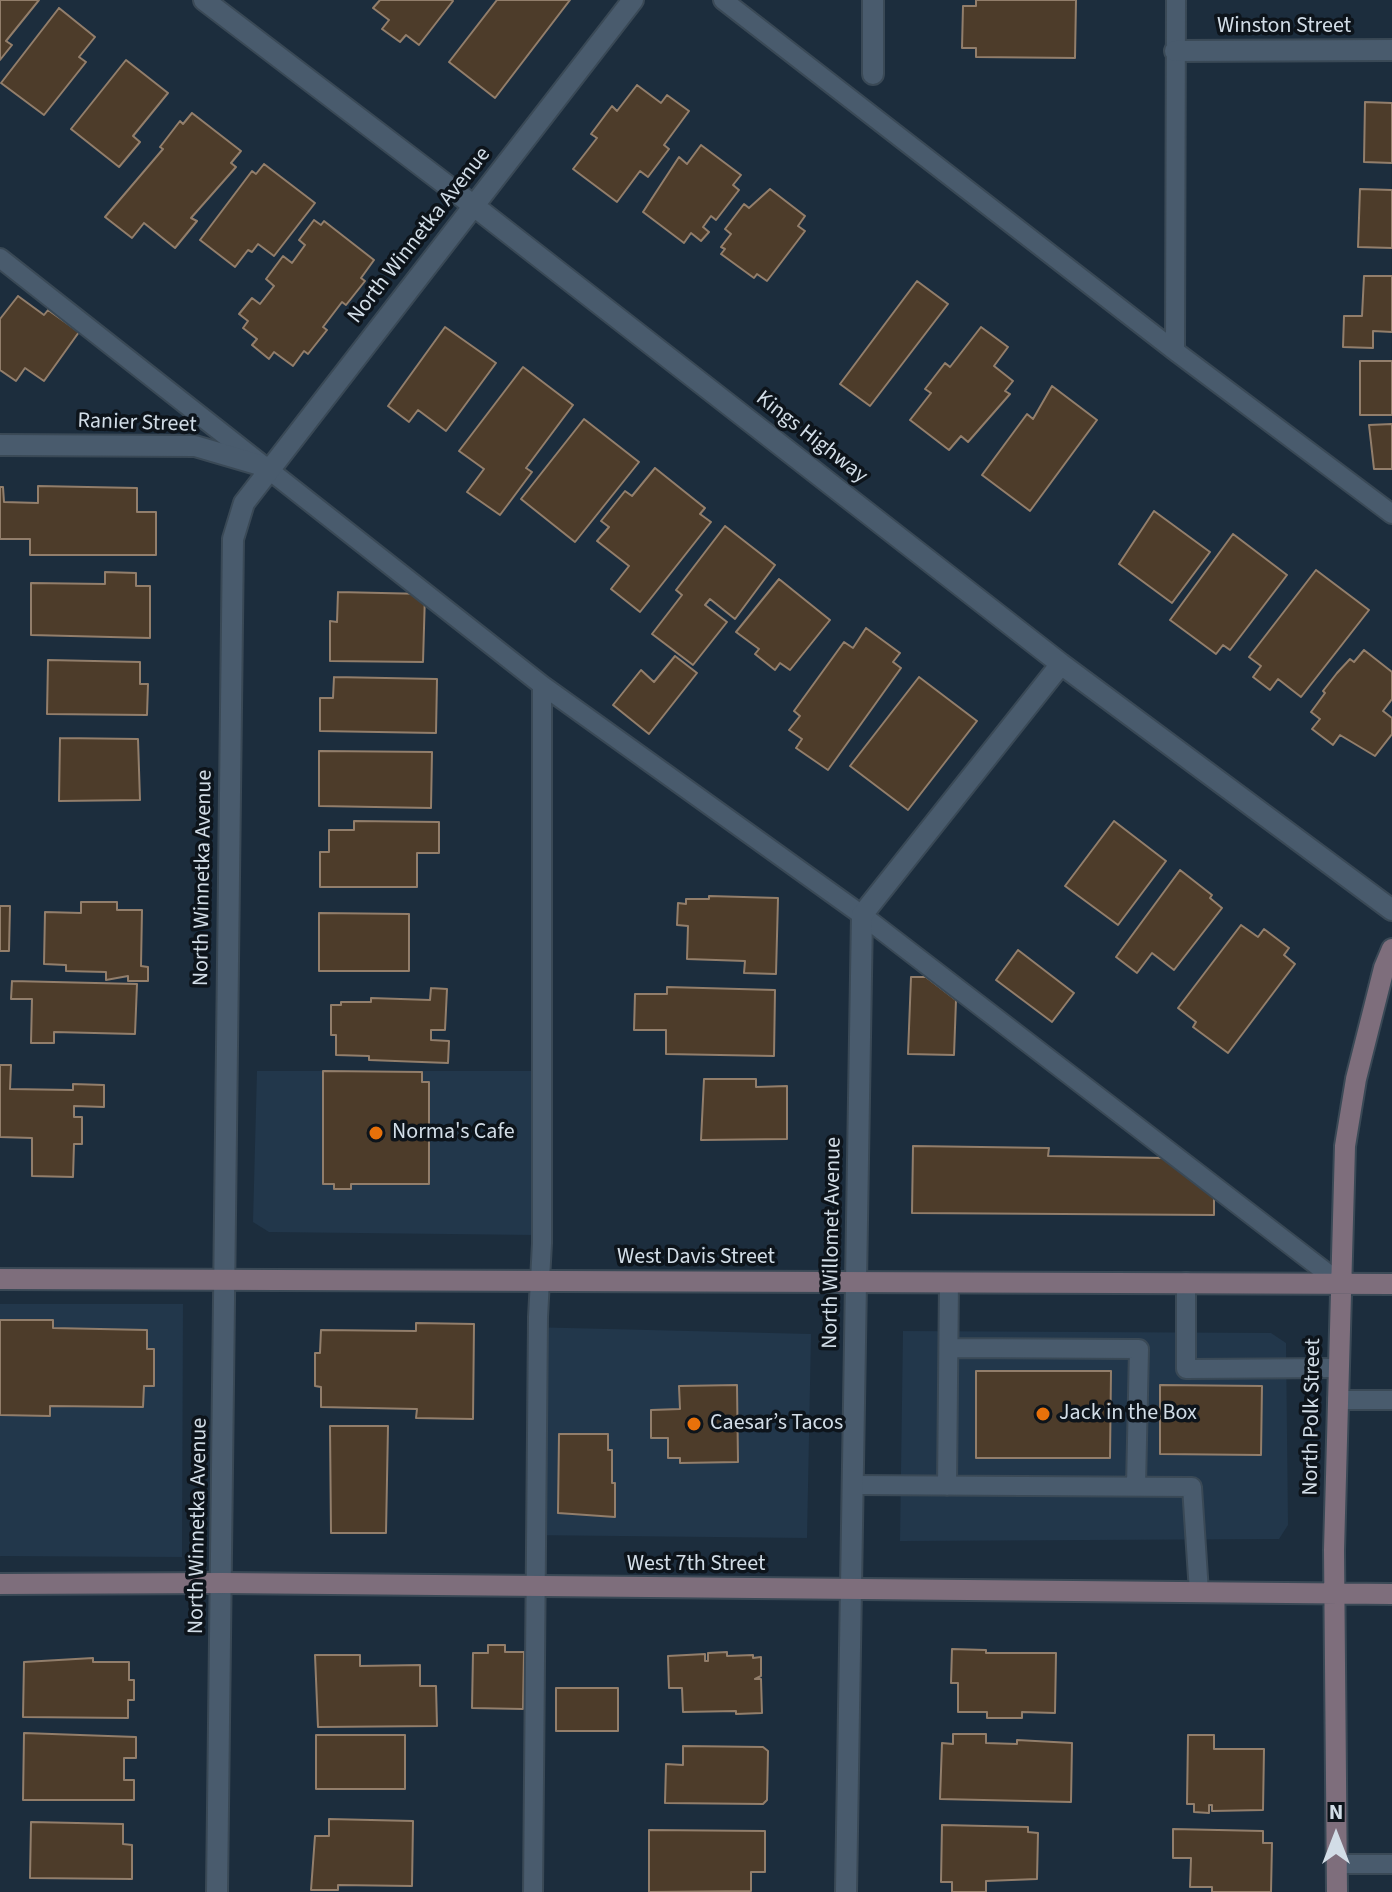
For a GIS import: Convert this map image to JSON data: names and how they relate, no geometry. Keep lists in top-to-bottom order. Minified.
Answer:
{"streets":{"main road":["West Davis Street","North Polk Street","West 7th Street"],"street":["Winston Street","North Winnetka Avenue","Ranier Street","Kings Highway","North Willomet Avenue"]},"crossings":[["North Winnetka Avenue","Ranier Street"],["North Winnetka Avenue","Kings Highway"],["North Winnetka Avenue","West Davis Street"],["North Winnetka Avenue","West 7th Street"],["North Willomet Avenue","West Davis Street"],["North Willomet Avenue","West 7th Street"],["West Davis Street","North Polk Street"],["North Polk Street","West 7th Street"]],"places":["Norma's Cafe","Jack in the Box","Caesar’s Tacos"],"north":"top"}
